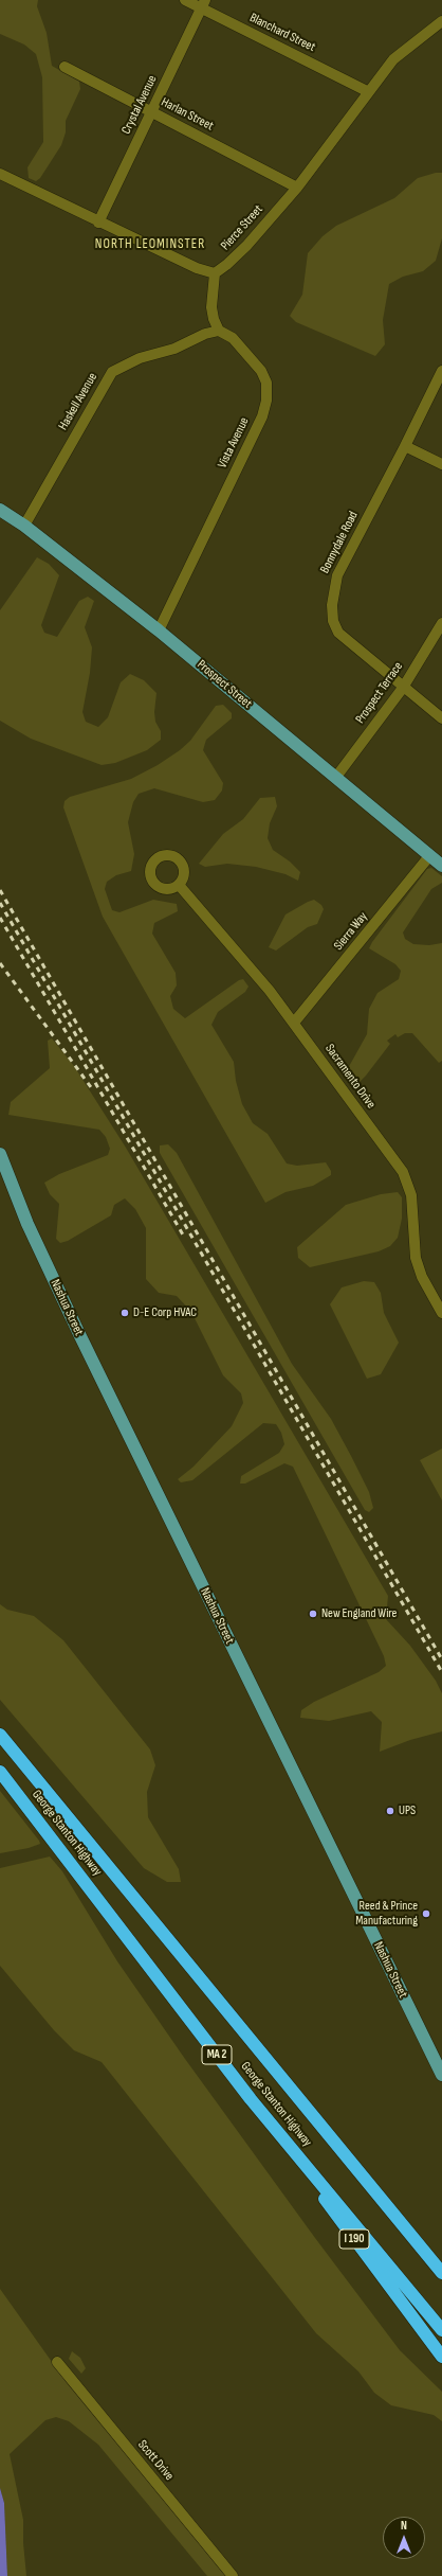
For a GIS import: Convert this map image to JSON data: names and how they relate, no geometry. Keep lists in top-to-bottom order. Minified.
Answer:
{"streets":{"highway":["George Stanton Highway","MA 2","I 190"],"main road":["Prospect Street","Nashua Street"],"street":["Blanchard Street","Crystal Avenue","Harlan Street","Pierce Street","Haskell Avenue","Vista Avenue","Bonnydale Road","Prospect Terrace","Sierra Way","Sacramento Drive","Scott Drive"]},"crossings":[["Blanchard Street","Crystal Avenue"],["Blanchard Street","Pierce Street"],["Crystal Avenue","Harlan Street"],["Harlan Street","Pierce Street"],["Haskell Avenue","Vista Avenue"],["Haskell Avenue","Prospect Street"],["Vista Avenue","Prospect Street"],["Bonnydale Road","Prospect Terrace"],["Prospect Street","Prospect Terrace"],["Prospect Street","Sierra Way"],["Sierra Way","Sacramento Drive"],["George Stanton Highway","I 190"]],"districts":["NORTH LEOMINSTER"],"places":["D-E Corp HVAC","New England Wire","UPS","Reed & Prince Manufacturing"],"north":"top"}
